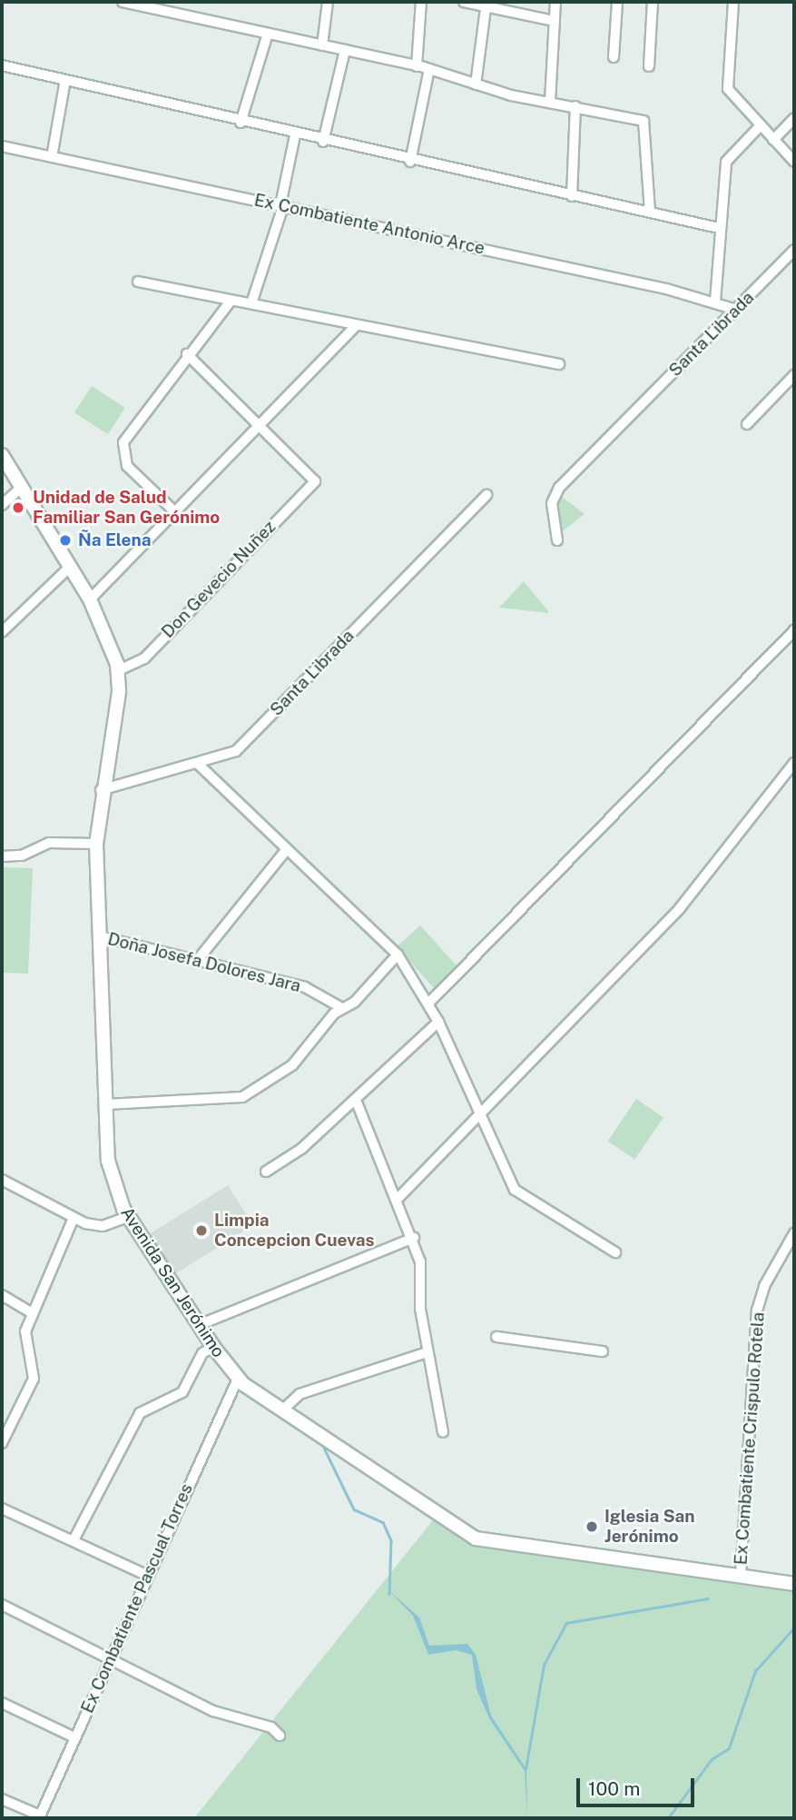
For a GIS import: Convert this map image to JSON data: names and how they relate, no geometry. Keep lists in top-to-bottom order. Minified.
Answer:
{"streets":{"street":["Ex Combatiente Antonio Arce","Santa Librada","Don Gevecio Nuñez","Doña Josefa Dolores Jara","Avenida San Jerónimo","Ex Combatiente Crispulo Rotela","Ex Combatiente Pascual Torres"]},"crossings":[["Ex Combatiente Antonio Arce","Santa Librada"],["Santa Librada","Doña Josefa Dolores Jara"],["Santa Librada","Avenida San Jerónimo"],["Don Gevecio Nuñez","Avenida San Jerónimo"],["Doña Josefa Dolores Jara","Avenida San Jerónimo"],["Avenida San Jerónimo","Ex Combatiente Crispulo Rotela"],["Avenida San Jerónimo","Ex Combatiente Pascual Torres"]],"places":["Unidad de Salud Familiar San Gerónimo","Ña Elena","Limpia Concepcion Cuevas","Iglesia San Jerónimo"],"scale_bar":"100 m"}
